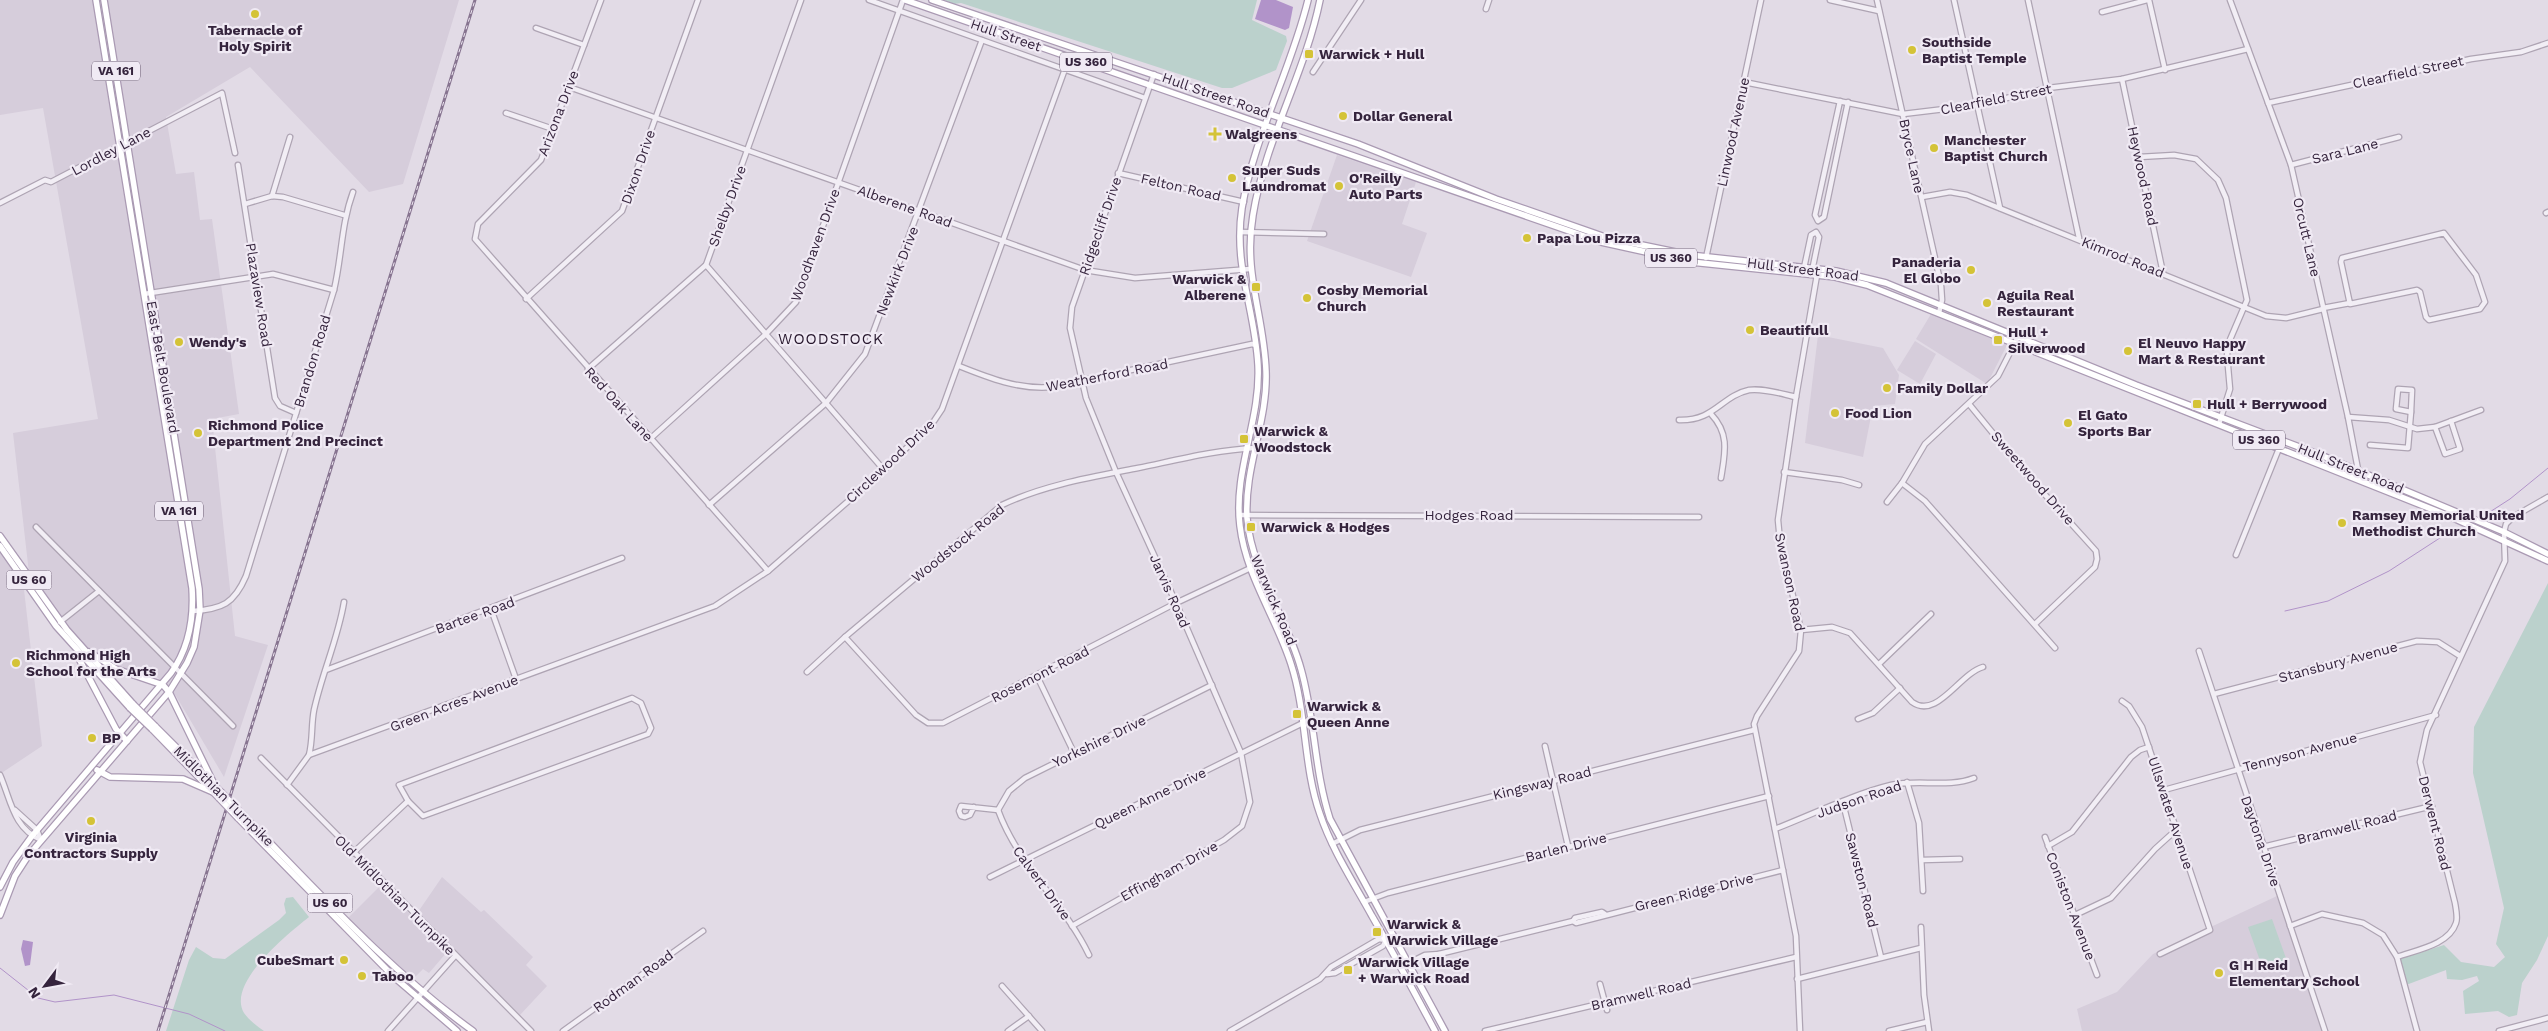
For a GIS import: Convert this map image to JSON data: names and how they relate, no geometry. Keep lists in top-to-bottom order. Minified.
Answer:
{"streets":{"main road":["Hull Street","US 360","VA 161","Hull Street Road","East Belt Boulevard","US 60","Warwick Road","Midlothian Turnpike"],"street":["Clearfield Street","Arizona Drive","Linwood Avenue","Lordley Lane","Sara Lane","Bryce Lane","Dixon Drive","Heywood Road","Felton Road","Shelby Drive","Alberene Road","Ridgecliff Drive","Orcutt Lane","Woodhaven Drive","Kimrod Road","Newkirk Drive","Plazaview Road","Brandon Road","Weatherford Road","Red Oak Lane","Circlewood Drive","Sweetwood Drive","Hodges Road","Woodstock Road","Swanson Road","Jarvis Road","Bartee Road","Stansbury Avenue","Rosemont Road","Green Acres Avenue","Yorkshire Drive","Tennyson Avenue","Kingsway Road","Queen Anne Drive","Judson Road","Ullswater Avenue","Derwent Road","Bramwell Road","Daytona Drive","Barlen Drive","Effingham Drive","Sawston Road","Calvert Drive","Green Ridge Drive","Old Midlothian Turnpike","Coniston Avenue","Rodman Road"]},"crossings":[["Hull Street","Hull Street Road"],["Hull Street","Ridgecliff Drive"],["Hull Street","Woodhaven Drive"],["Hull Street","Warwick Road"],["VA 161","East Belt Boulevard"],["Clearfield Street","Linwood Avenue"],["Clearfield Street","Bryce Lane"],["Clearfield Street","Heywood Road"],["Clearfield Street","Orcutt Lane"],["Hull Street Road","Linwood Avenue"],["Hull Street Road","Bryce Lane"],["Hull Street Road","Ridgecliff Drive"],["Hull Street Road","Orcutt Lane"],["Hull Street Road","Swanson Road"],["Hull Street Road","Warwick Road"],["Hull Street Road","Derwent Road"],["Arizona Drive","Alberene Road"],["Arizona Drive","Red Oak Lane"],["Lordley Lane","East Belt Boulevard"],["Sara Lane","Orcutt Lane"],["Bryce Lane","Kimrod Road"],["Dixon Drive","Alberene Road"],["Dixon Drive","Red Oak Lane"],["Heywood Road","Kimrod Road"],["Felton Road","Ridgecliff Drive"],["Felton Road","Warwick Road"],["Shelby Drive","Alberene Road"],["Shelby Drive","Red Oak Lane"],["Alberene Road","Ridgecliff Drive"],["Alberene Road","Woodhaven Drive"],["Alberene Road","Newkirk Drive"],["Alberene Road","Circlewood Drive"],["Alberene Road","Warwick Road"],["Ridgecliff Drive","Weatherford Road"],["Ridgecliff Drive","Jarvis Road"],["Orcutt Lane","Kimrod Road"],["Woodhaven Drive","Red Oak Lane"],["Newkirk Drive","Red Oak Lane"],["Plazaview Road","Brandon Road"],["Brandon Road","East Belt Boulevard"],["Weatherford Road","Circlewood Drive"],["Weatherford Road","Jarvis Road"],["Weatherford Road","Warwick Road"],["Red Oak Lane","Circlewood Drive"],["Circlewood Drive","Green Acres Avenue"],["Hodges Road","Warwick Road"],["Woodstock Road","Jarvis Road"],["Woodstock Road","Warwick Road"],["Woodstock Road","Rosemont Road"],["Swanson Road","Kingsway Road"],["Jarvis Road","Rosemont Road"],["Jarvis Road","Yorkshire Drive"],["Jarvis Road","Queen Anne Drive"],["Jarvis Road","Effingham Drive"],["Warwick Road","Rosemont Road"],["Warwick Road","Kingsway Road"],["Warwick Road","Queen Anne Drive"],["Warwick Road","Barlen Drive"],["Warwick Road","Green Ridge Drive"],["Stansbury Avenue","Derwent Road"],["Stansbury Avenue","Daytona Drive"],["Yorkshire Drive","Calvert Drive"],["Tennyson Avenue","Ullswater Avenue"],["Tennyson Avenue","Derwent Road"],["Tennyson Avenue","Daytona Drive"],["Queen Anne Drive","Calvert Drive"],["Judson Road","Sawston Road"],["Derwent Road","Bramwell Road"],["Bramwell Road","Daytona Drive"],["Effingham Drive","Calvert Drive"]],"districts":["WOODSTOCK"],"places":{"other":["Tabernacle of Holy Spirit","Southside Baptist Temple","Dollar General","Manchester Baptist Church","Super Suds Laundromat","O'Reilly Auto Parts","Papa Lou Pizza","Panaderia El Globo","Cosby Memorial Church","Aguila Real Restaurant","Beautifull","Wendy's","El Neuvo Happy Mart & Restaurant","Family Dollar","Food Lion","El Gato Sports Bar","Richmond Police Department 2nd Precinct","Ramsey Memorial United Methodist Church","Richmond High School for the Arts","BP","Virginia Contractors Supply","CubeSmart","G H Reid Elementary School","Taboo"],"transit":["Warwick + Hull","Warwick & Alberene","Hull + Silverwood","Hull + Berrywood","Warwick & Woodstock","Warwick & Hodges","Warwick & Queen Anne","Warwick & Warwick Village","Warwick Village + Warwick Road"],"health":["Walgreens"]},"north":"bottom left"}
